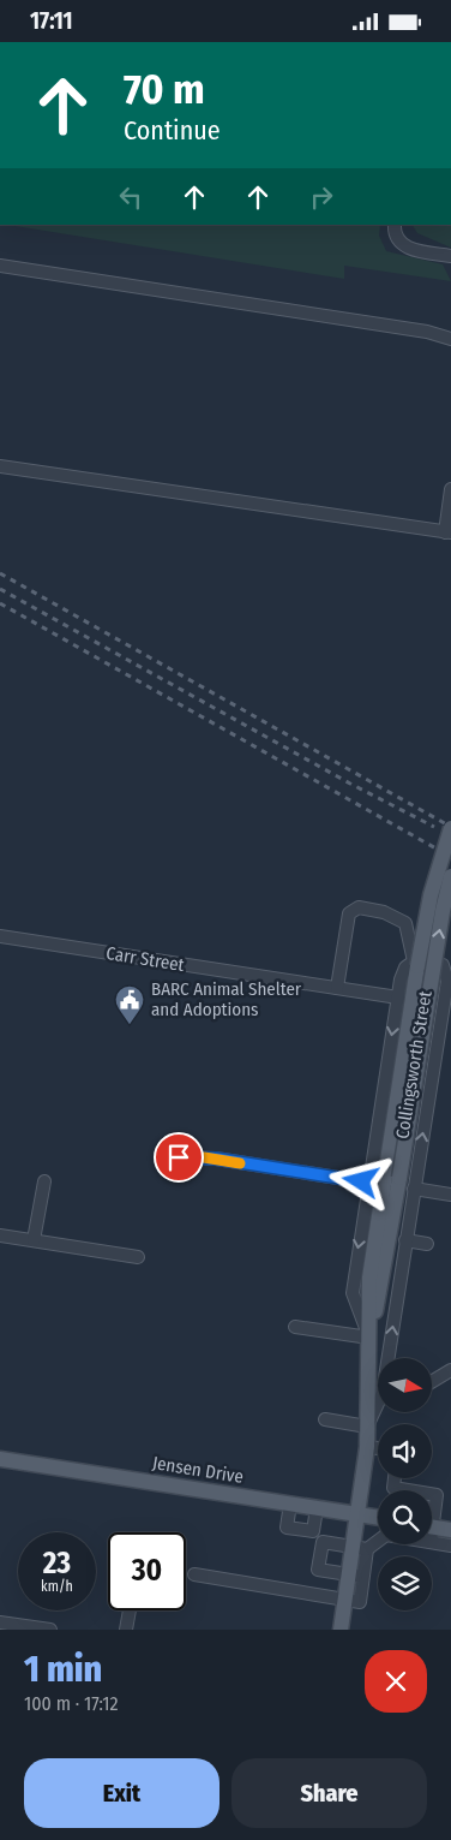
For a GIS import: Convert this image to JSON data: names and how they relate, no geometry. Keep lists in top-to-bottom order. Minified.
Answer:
{"streets":{"main road":["Collingsworth Street","Jensen Drive"],"street":["Carr Street"]},"crossings":[["Carr Street","Collingsworth Street"],["Collingsworth Street","Jensen Drive"]],"places":{"public building":["BARC Animal Shelter and Adoptions"]},"north":"right","page":{"status":"17:11","turn":["70 m","Continue"],"speed":"23 km/h","limit":"30","heading":["1 min","100 m · 17:12"],"buttons":["Exit","Share"]}}
